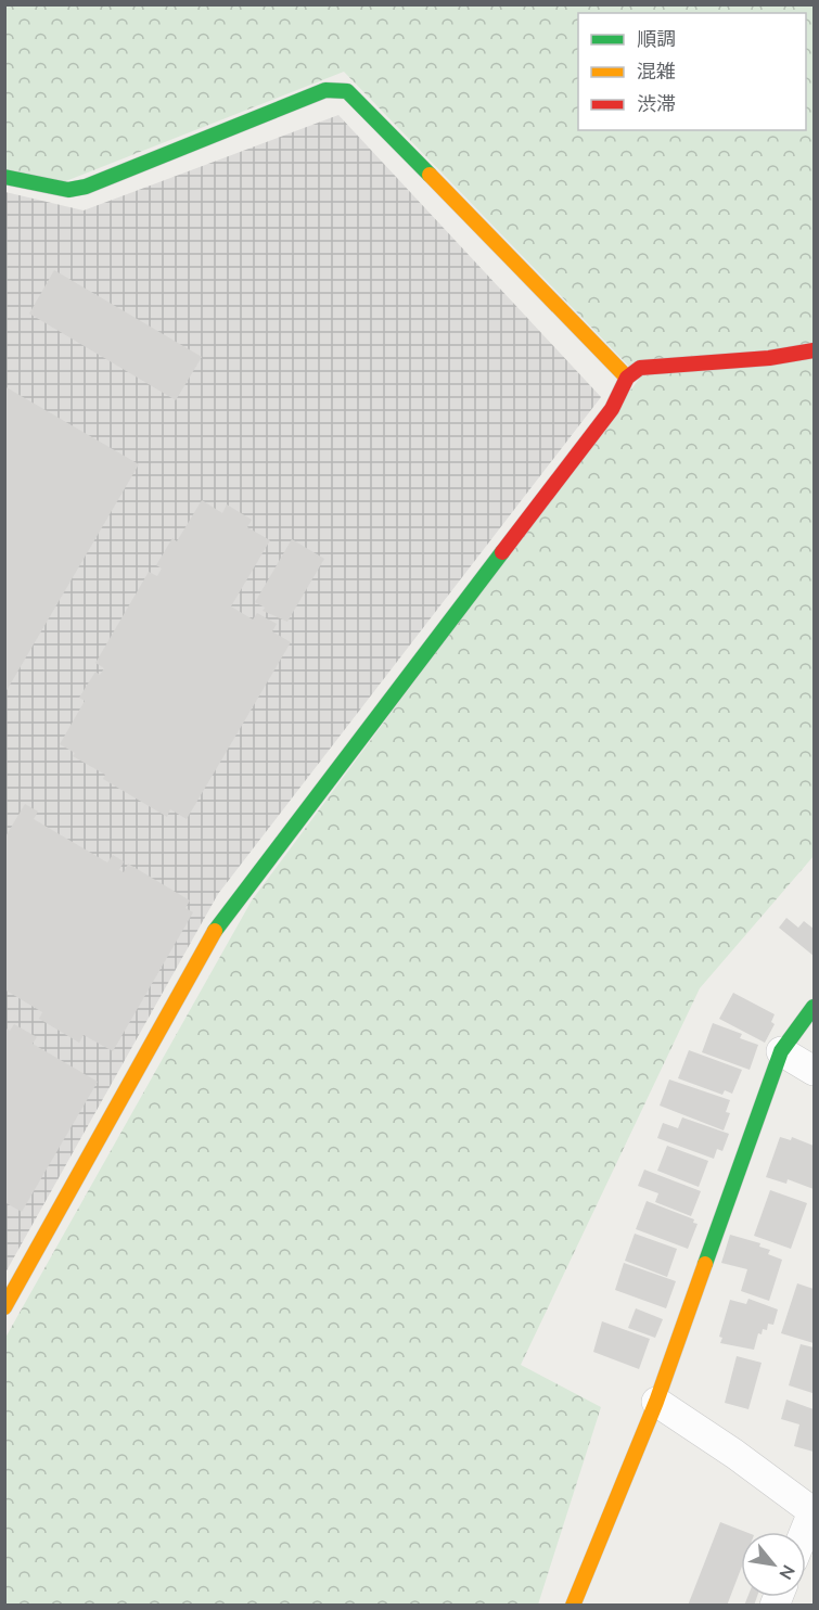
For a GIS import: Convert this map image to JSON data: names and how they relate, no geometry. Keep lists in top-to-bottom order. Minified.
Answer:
{"legend":["順調","混雑","渋滞"],"north":"bottom right"}
